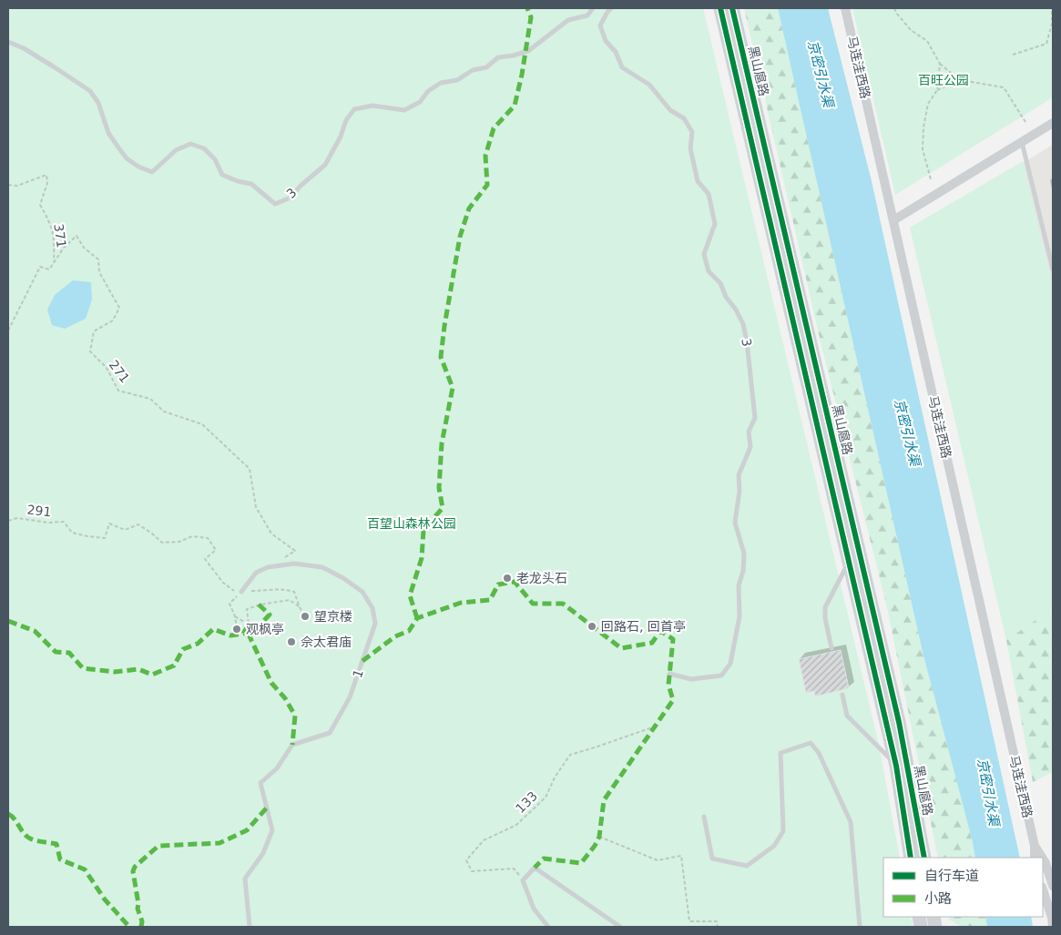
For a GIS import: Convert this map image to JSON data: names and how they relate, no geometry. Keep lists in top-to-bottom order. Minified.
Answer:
{"streets":{"main road":["黑山扈路"],"street":["马连洼西路"],"lane":["3","1"],"path":["371","271","291","133"]},"crossings":[["371","271"],["271","1"],["291","1"]],"water":["京密引水渠"],"parks":["百旺公园","百望山森林公园"],"places":["老龙头石","望京楼","回路石, 回首亭","观枫亭","佘太君庙"],"legend":["自行车道","小路"]}
